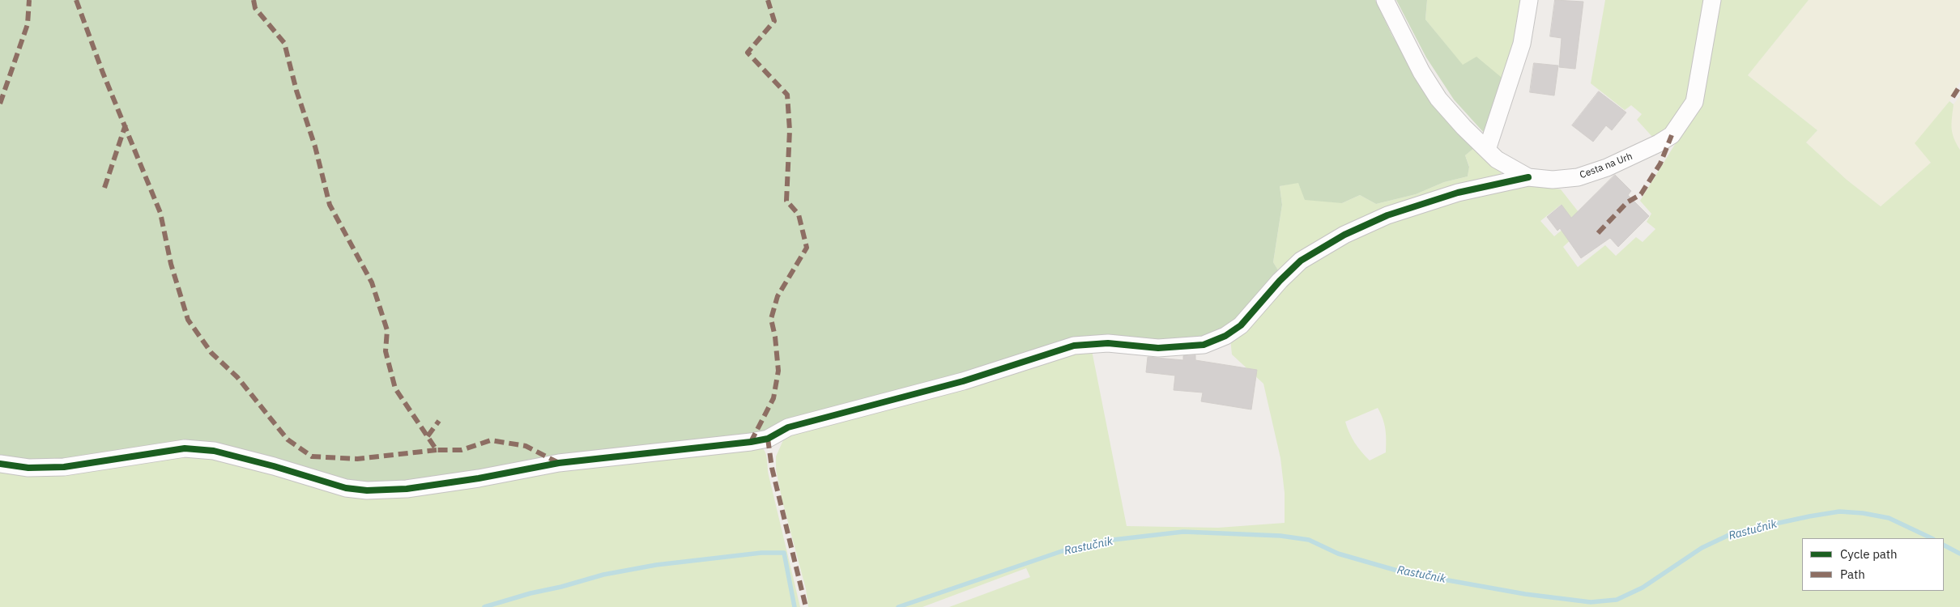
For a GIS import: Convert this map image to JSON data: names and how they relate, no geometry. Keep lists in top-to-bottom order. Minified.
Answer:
{"streets":{"street":["Cesta na Urh"]},"water":["Rastučnik"],"legend":["Cycle path","Path"]}
